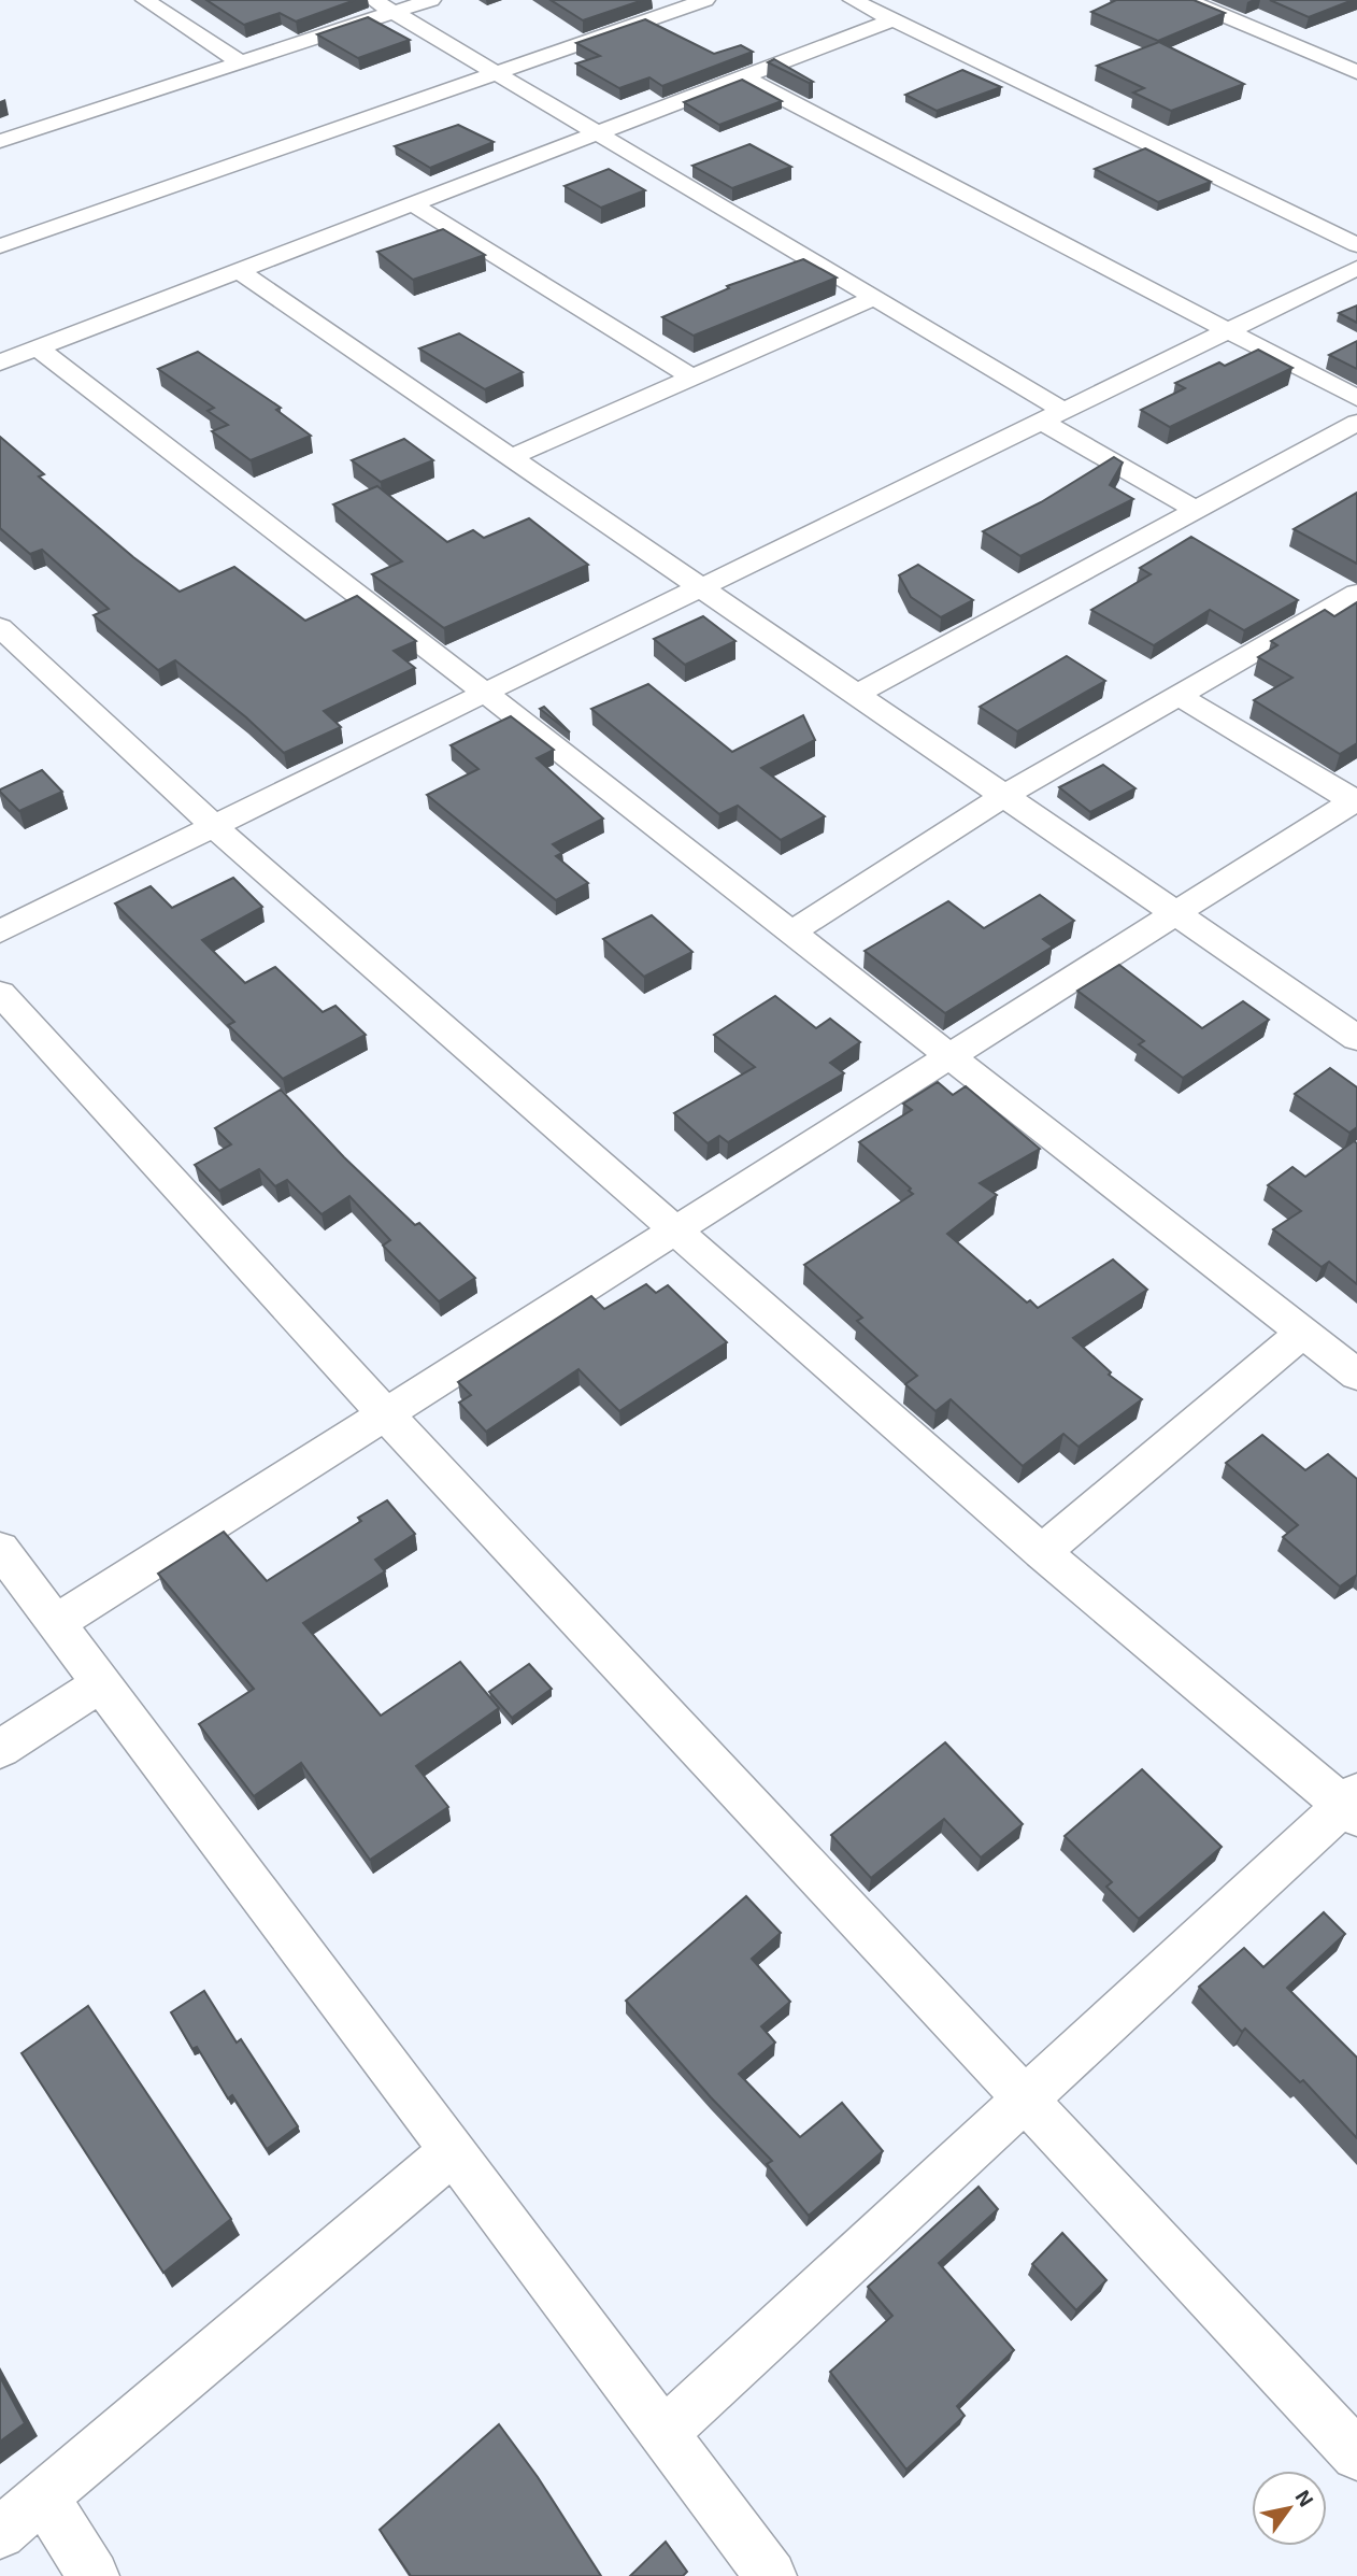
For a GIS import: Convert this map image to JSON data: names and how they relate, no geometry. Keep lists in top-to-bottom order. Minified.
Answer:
{"north":"top right"}
